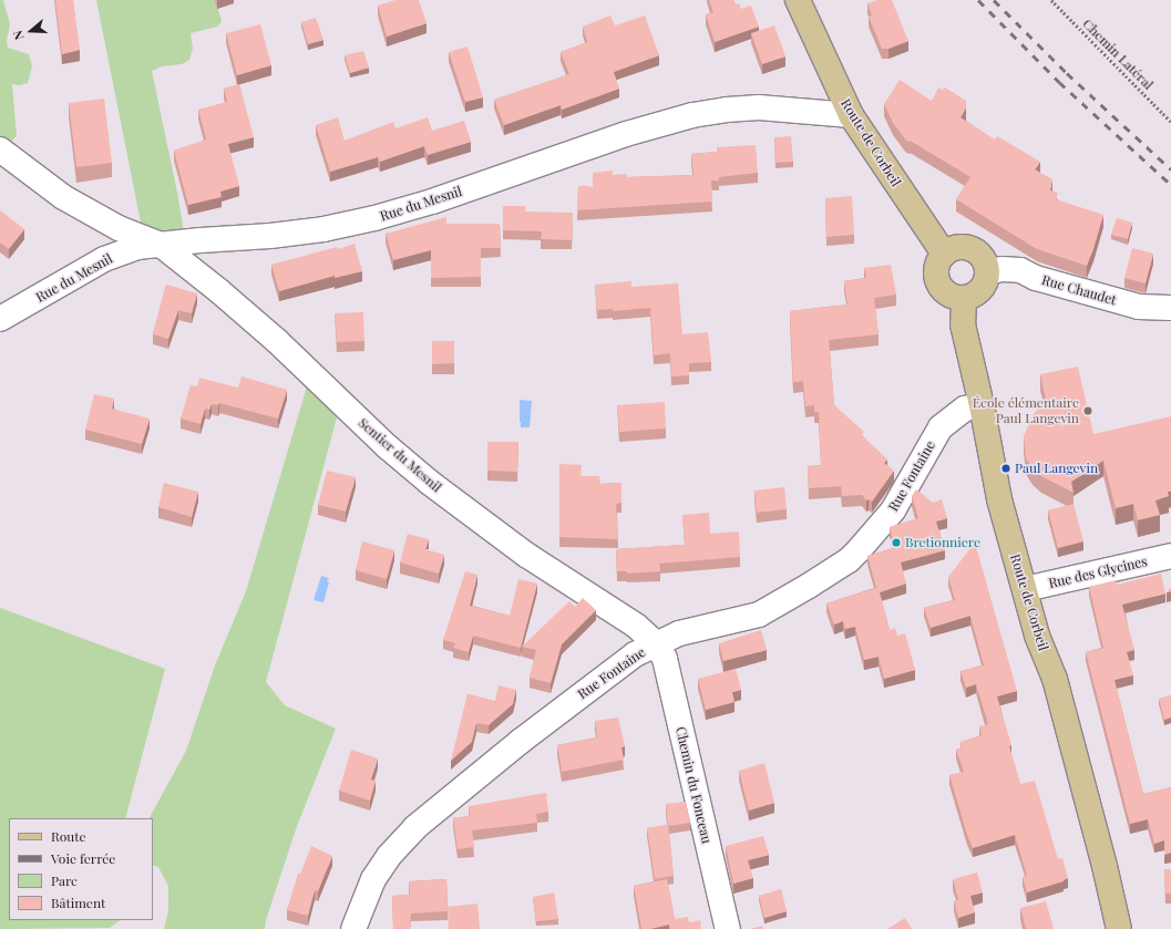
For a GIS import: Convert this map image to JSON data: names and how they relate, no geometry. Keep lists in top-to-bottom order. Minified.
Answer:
{"streets":{"main road":["Route de Corbeil"],"street":["Rue du Mesnil","Rue Chaudet","Sentier du Mesnil","Rue Fontaine","Rue des Glycines","Chemin du Fonceau"],"path":["Chemin Latéral"]},"crossings":[["Route de Corbeil","Rue du Mesnil"],["Route de Corbeil","Rue Chaudet"],["Route de Corbeil","Rue Fontaine"],["Route de Corbeil","Rue des Glycines"],["Rue du Mesnil","Sentier du Mesnil"],["Sentier du Mesnil","Rue Fontaine"],["Sentier du Mesnil","Chemin du Fonceau"],["Rue Fontaine","Chemin du Fonceau"]],"places":["École élémentaire Paul Langevin","Paul Langevin","Bretionniere"],"legend":["Route","Voie ferrée","Parc","Bâtiment"],"north":"left"}
